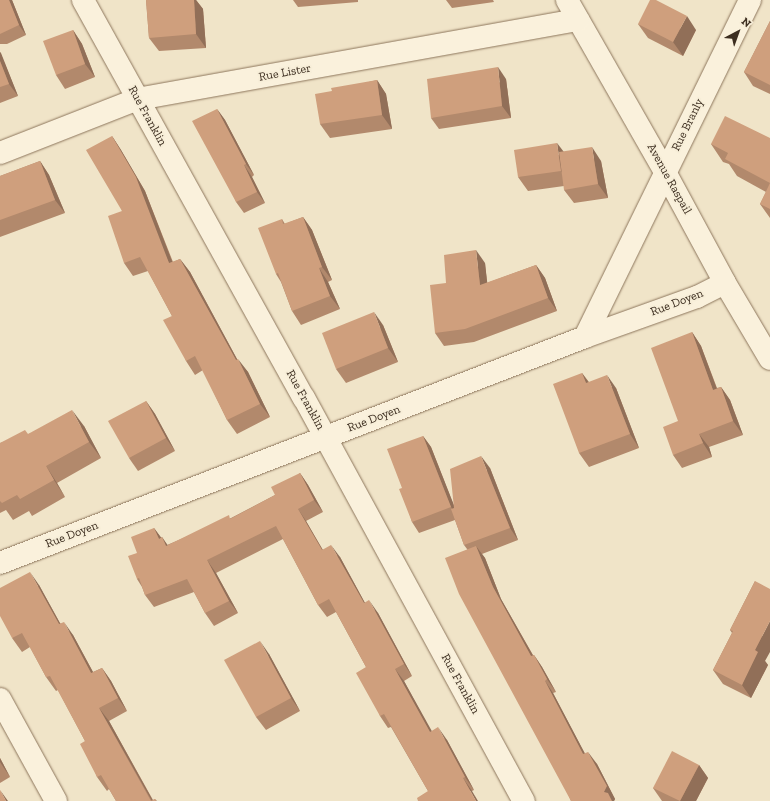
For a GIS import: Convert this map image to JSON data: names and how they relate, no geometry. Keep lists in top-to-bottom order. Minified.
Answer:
{"streets":{"street":["Rue Lister","Rue Franklin","Rue Branly","Avenue Raspail","Rue Doyen"]},"crossings":[["Rue Lister","Rue Franklin"],["Rue Lister","Avenue Raspail"],["Rue Franklin","Rue Doyen"],["Rue Branly","Avenue Raspail"],["Rue Branly","Rue Doyen"],["Avenue Raspail","Rue Doyen"]],"north":"top right"}
